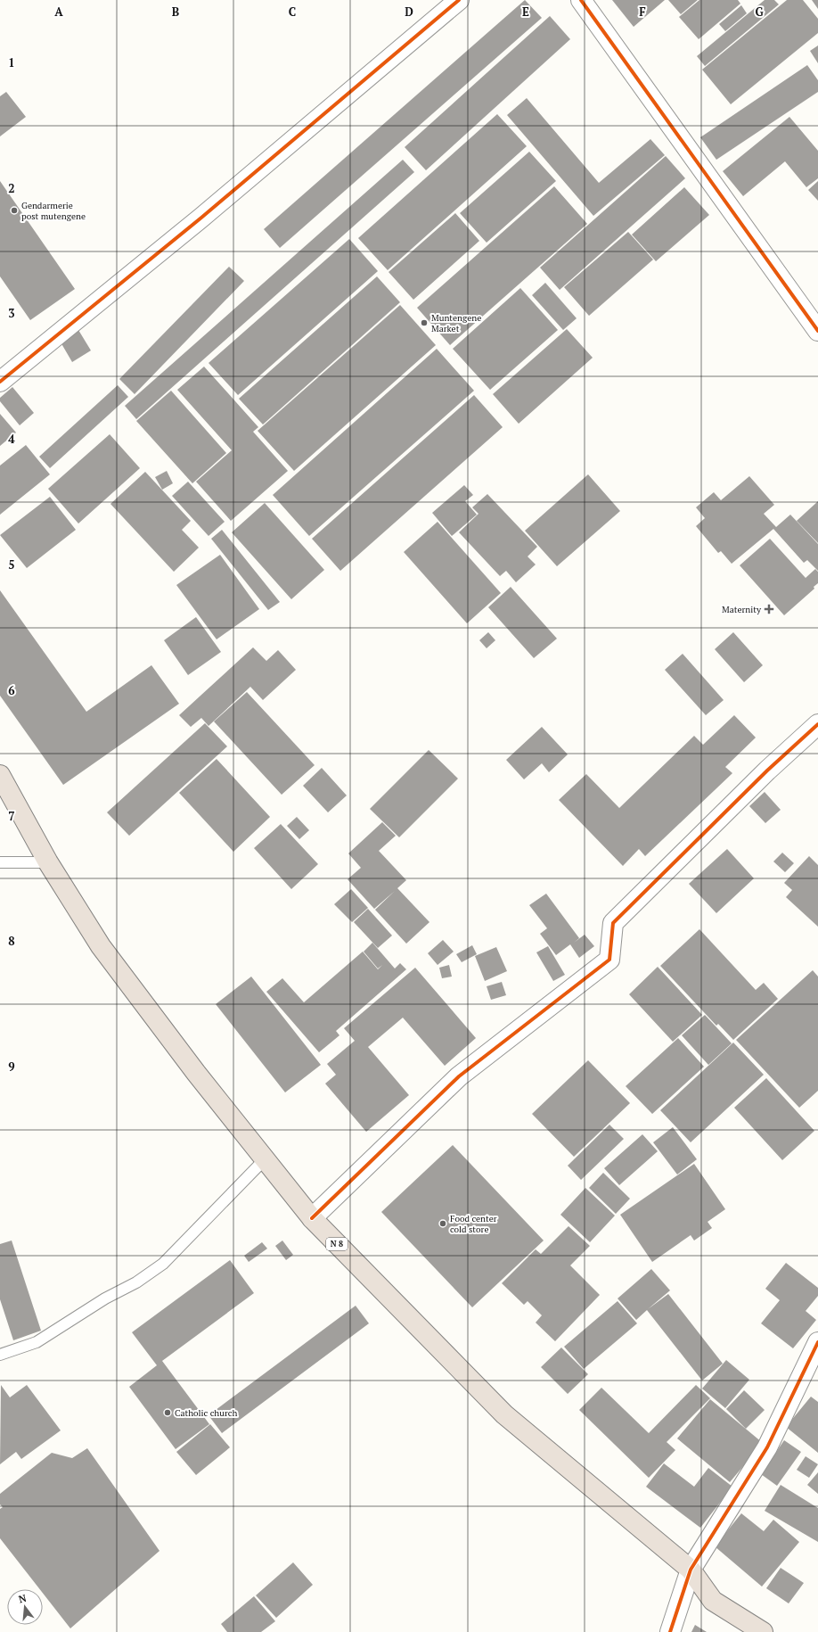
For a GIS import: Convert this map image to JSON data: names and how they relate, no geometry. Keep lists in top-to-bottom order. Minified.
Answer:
{"streets":{"highway":["N 8"]},"places":{"other":["Gendarmerie post mutengene","Muntengene Market","Food center cold store","Catholic church"],"health":["Maternity"]},"north":"top","grid":{"columns":["A","B","C","D","E","F","G"],"rows":["1","2","3","4","5","6","7","8","9"]}}
